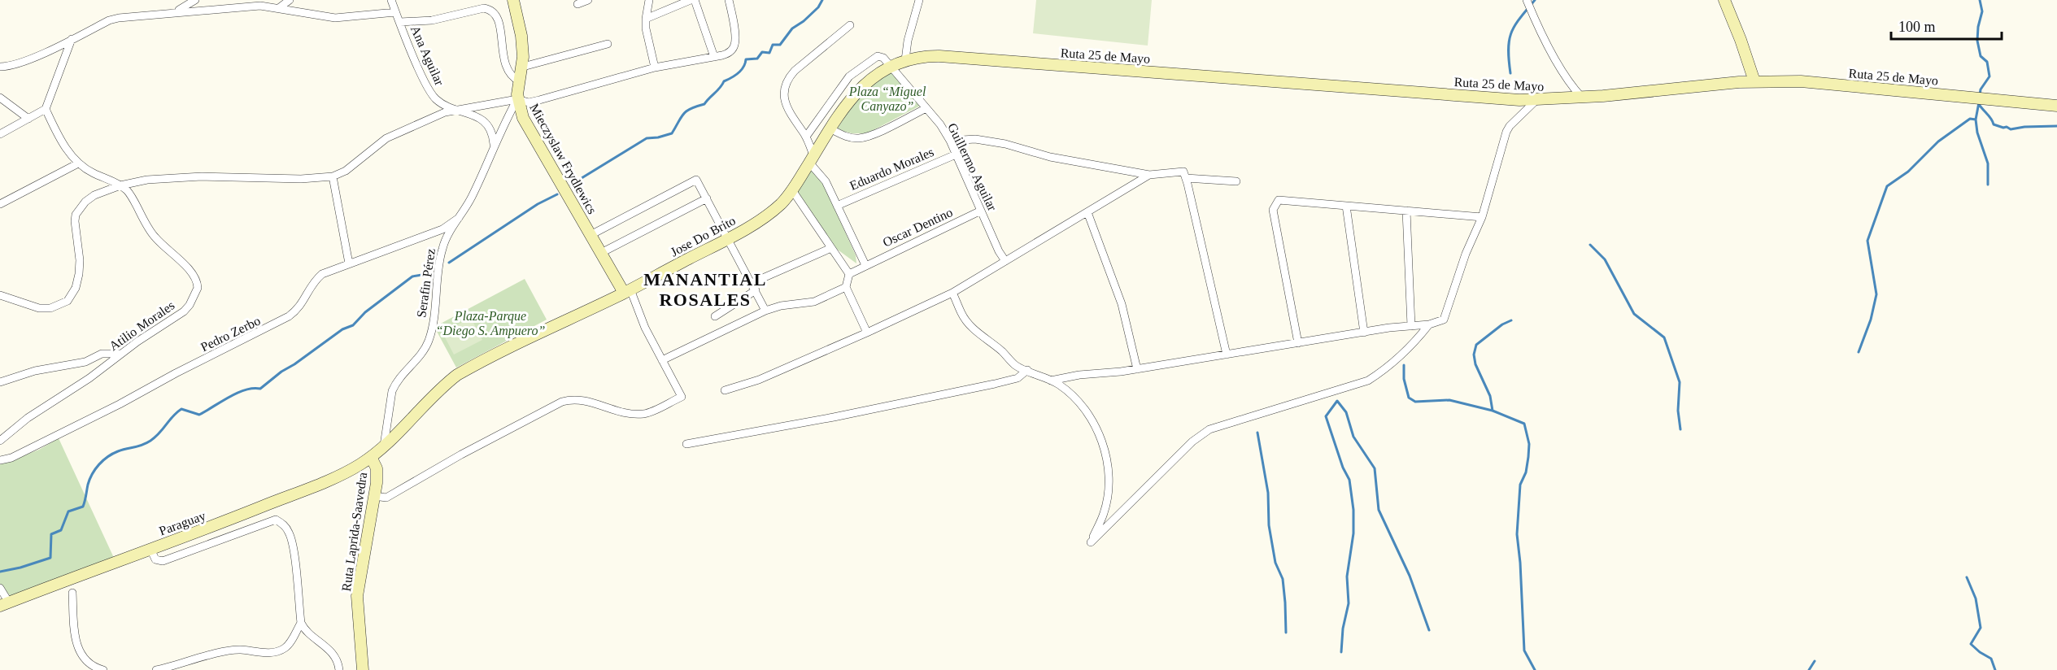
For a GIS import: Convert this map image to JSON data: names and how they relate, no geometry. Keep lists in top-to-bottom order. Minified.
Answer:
{"streets":{"main road":["Ruta 25 de Mayo","Mieczyslaw Frydlewics","Jose Do Brito","Paraguay","Ruta Laprida-Saavedra"],"street":["Ana Aguilar","Guillermo Aguilar","Eduardo Morales","Oscar Dentino","Serafin Pérez","Atilio Morales","Pedro Zerbo"]},"crossings":[["Ana Aguilar","Serafin Pérez"],["Ruta 25 de Mayo","Jose Do Brito"],["Mieczyslaw Frydlewics","Jose Do Brito"],["Mieczyslaw Frydlewics","Serafin Pérez"],["Guillermo Aguilar","Eduardo Morales"],["Guillermo Aguilar","Oscar Dentino"],["Guillermo Aguilar","Jose Do Brito"],["Jose Do Brito","Serafin Pérez"],["Jose Do Brito","Paraguay"],["Jose Do Brito","Ruta Laprida-Saavedra"],["Serafin Pérez","Pedro Zerbo"],["Paraguay","Ruta Laprida-Saavedra"]],"districts":["MANANTIAL ROSALES"],"parks":["Plaza “Miguel Canyazo”","Plaza-Parque “Diego S. Ampuero”"],"scale_bar":"100 m"}
